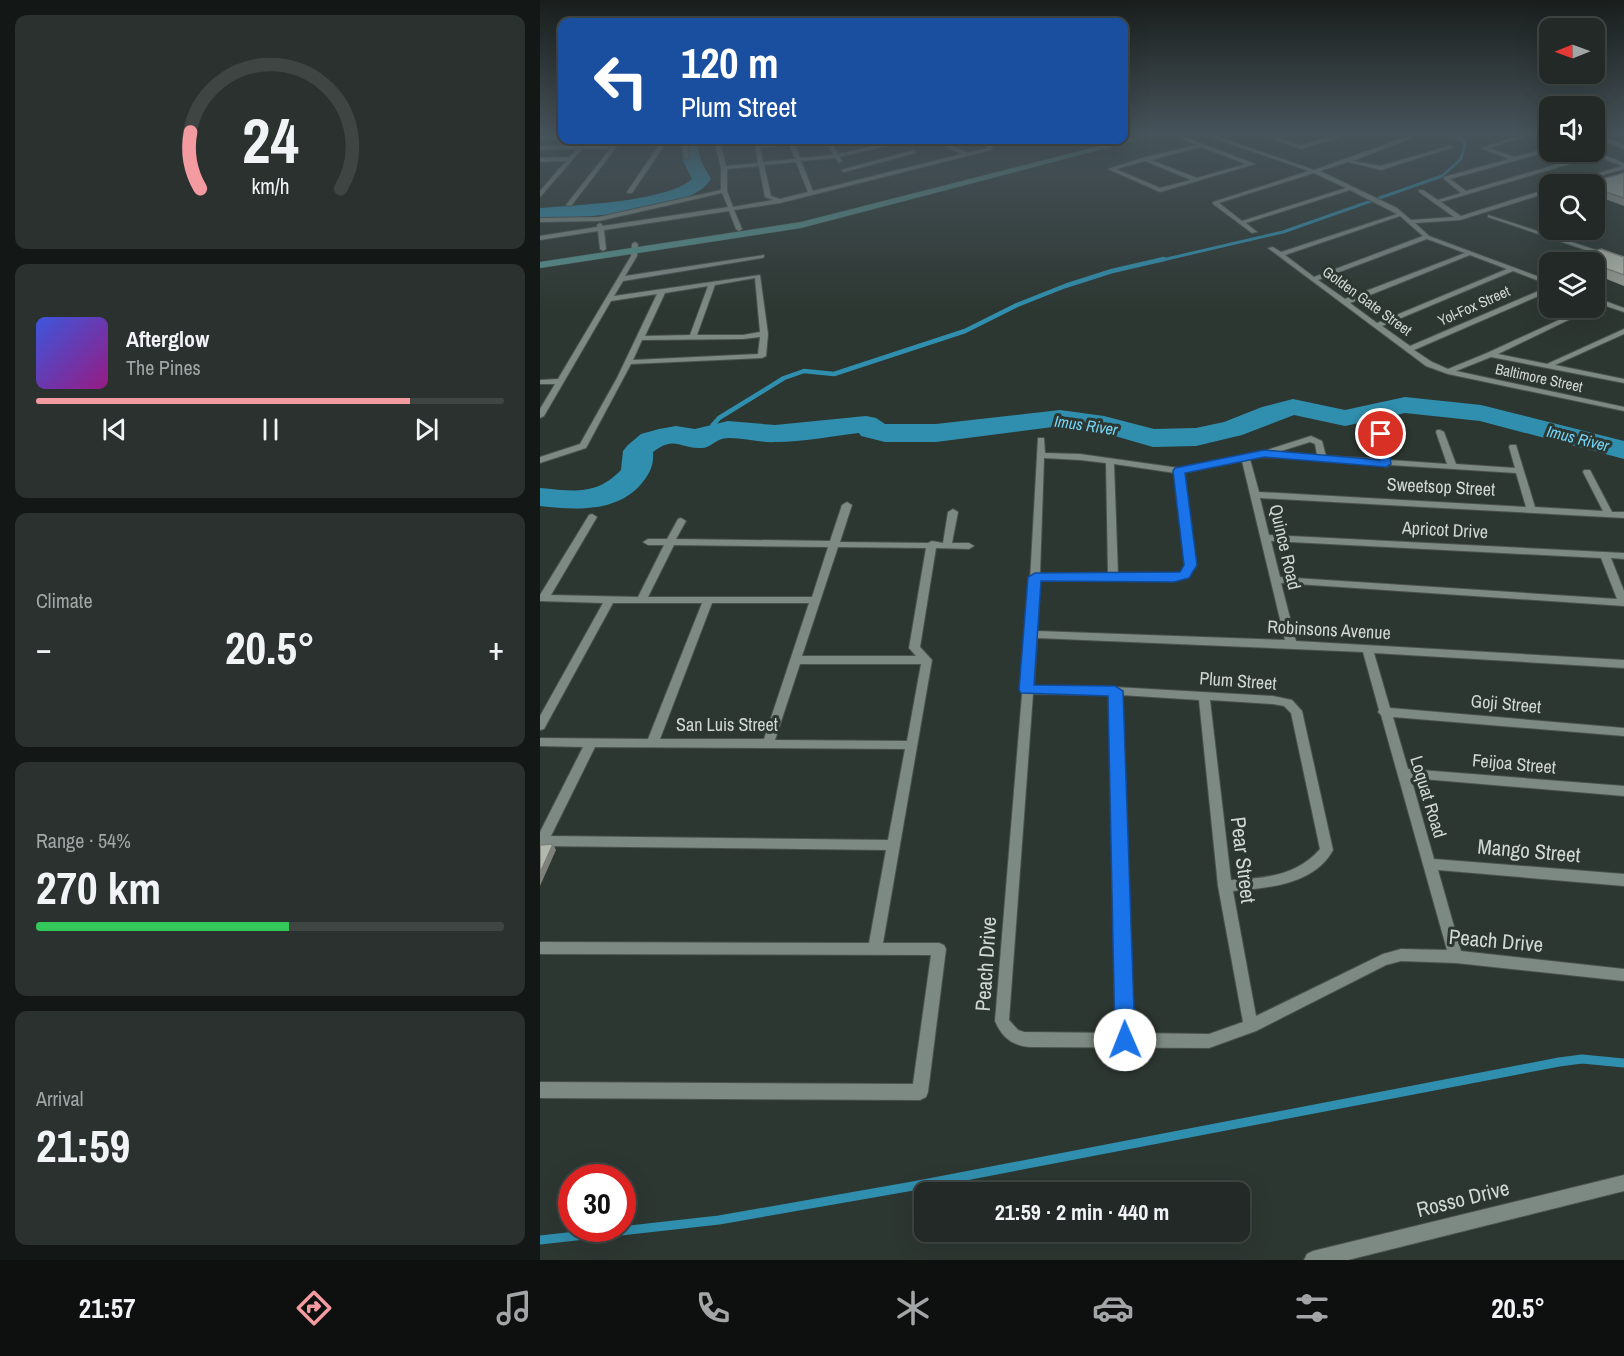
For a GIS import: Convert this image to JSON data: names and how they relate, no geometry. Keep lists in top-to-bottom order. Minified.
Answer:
{"streets":{"street":["Golden Gate Street","Yol-Fox Street","Baltimore Street","Sweetsop Street","Apricot Drive","Quince Road","Robinsons Avenue","Plum Street","Goji Street","San Luis Street","Feijoa Street","Loquat Road","Mango Street","Pear Street","Peach Drive","Rosso Drive"]},"crossings":[["Golden Gate Street","Yol-Fox Street"],["Golden Gate Street","Baltimore Street"],["Sweetsop Street","Quince Road"],["Apricot Drive","Quince Road"],["Quince Road","Robinsons Avenue"],["Robinsons Avenue","Loquat Road"],["Robinsons Avenue","Peach Drive"],["Plum Street","Pear Street"],["Plum Street","Peach Drive"],["Goji Street","Loquat Road"],["Feijoa Street","Loquat Road"],["Loquat Road","Mango Street"],["Loquat Road","Peach Drive"],["Pear Street","Peach Drive"]],"water":["Imus River"],"north":"left","page":{"turn":["120 m","Plum Street"],"song":["Afterglow","The Pines"],"tile":["Climate",["Range · 54%","270 km"],["Arrival","21:59"]],"heat":["−","20.5°","+"],"limit":"30","trip":"21:59 · 2 min · 440 m","tabs":["21:57","20.5°"],"gauge":["24","km/h"]}}
